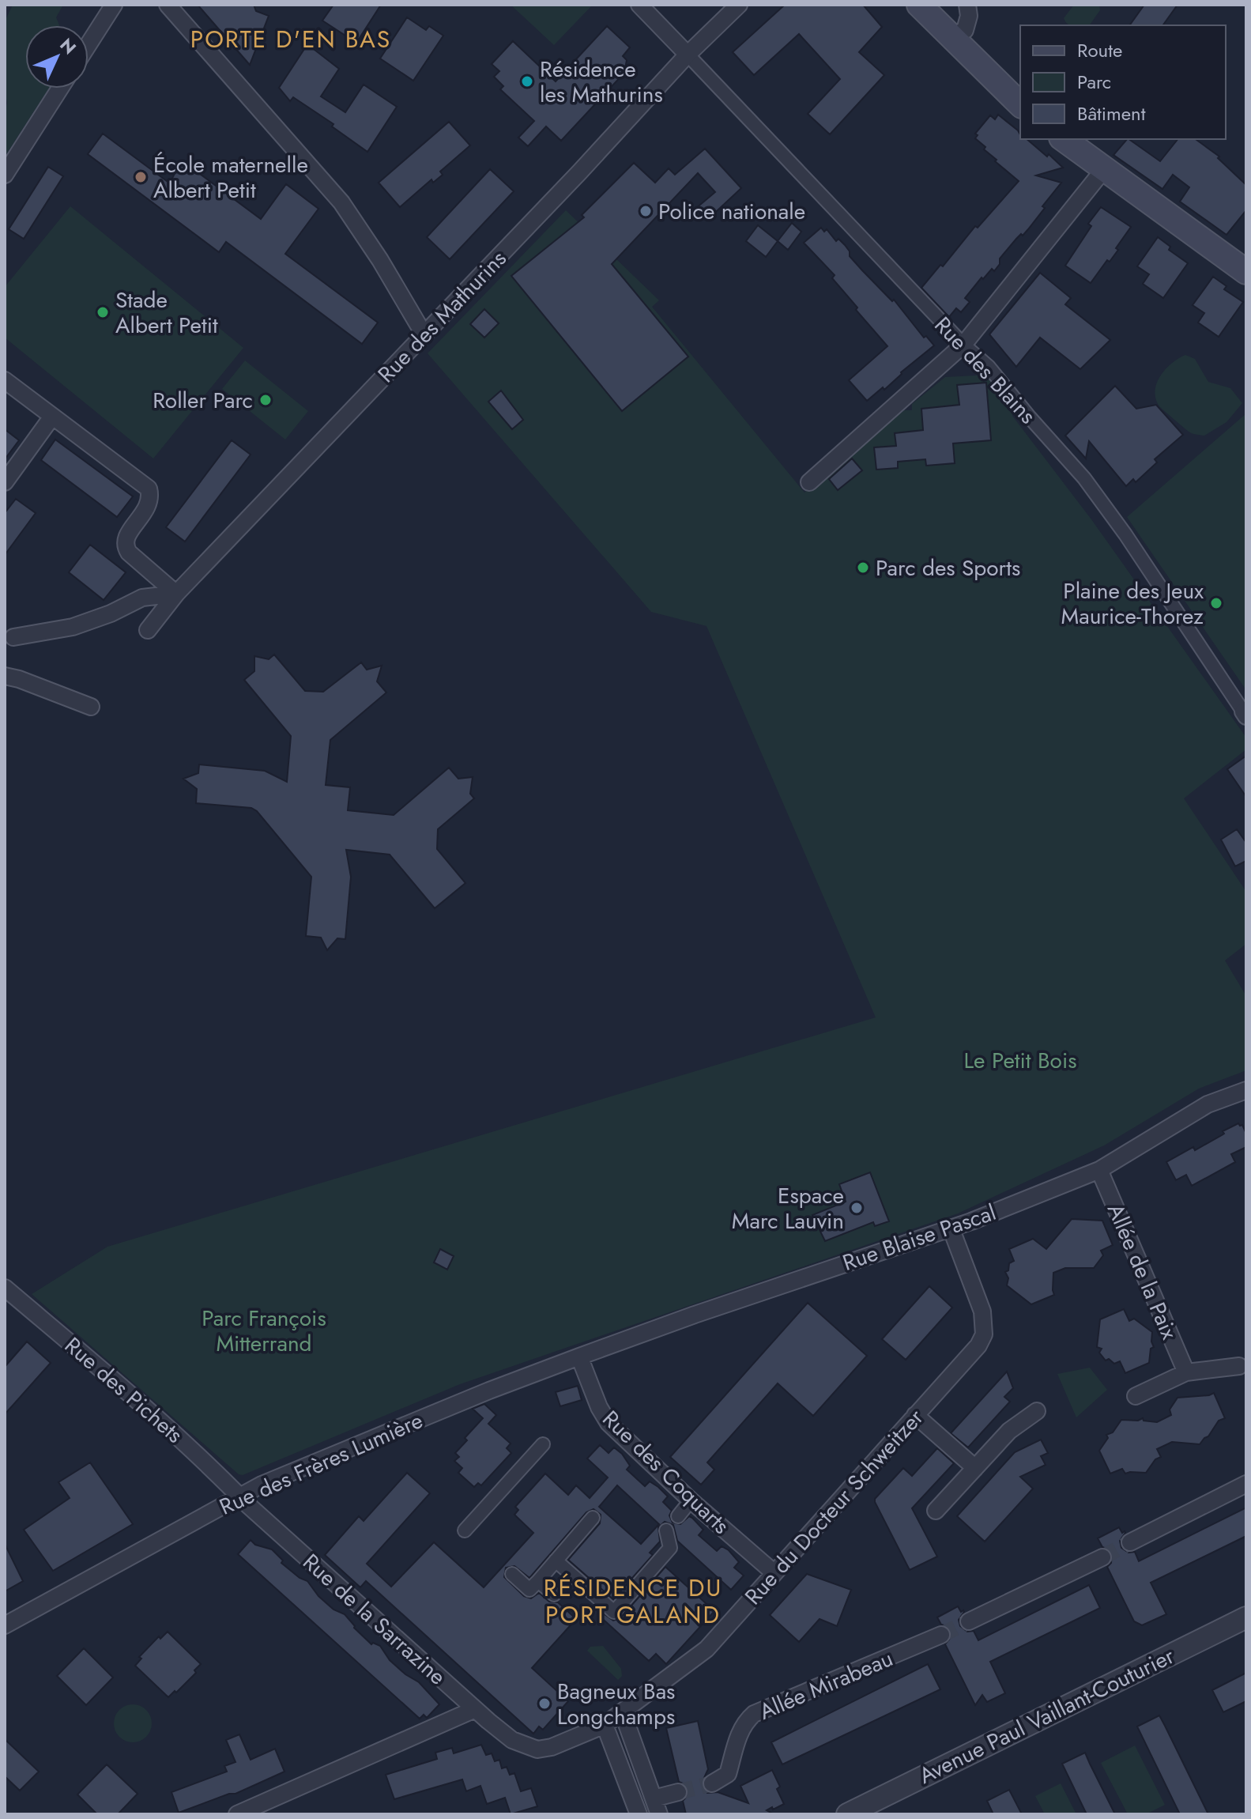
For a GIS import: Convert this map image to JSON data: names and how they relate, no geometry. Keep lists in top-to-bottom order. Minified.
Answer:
{"streets":{"street":["Rue des Mathurins","Rue des Blains","Rue Blaise Pascal","Allée de la Paix","Rue des Pichets","Rue des Frères Lumière","Rue des Coquarts","Rue du Docteur Schweitzer","Rue de la Sarrazine","Allée Mirabeau","Avenue Paul Vaillant-Couturier"]},"crossings":[["Rue des Mathurins","Rue des Blains"],["Rue Blaise Pascal","Allée de la Paix"],["Rue Blaise Pascal","Rue des Frères Lumière"],["Rue Blaise Pascal","Rue des Coquarts"],["Rue Blaise Pascal","Rue du Docteur Schweitzer"],["Rue des Pichets","Rue des Frères Lumière"],["Rue des Pichets","Rue de la Sarrazine"],["Rue des Frères Lumière","Rue des Coquarts"],["Rue des Frères Lumière","Rue de la Sarrazine"],["Rue des Coquarts","Rue du Docteur Schweitzer"],["Rue du Docteur Schweitzer","Rue de la Sarrazine"]],"districts":["PORTE D'EN BAS","RÉSIDENCE DU PORT GALAND"],"parks":["Le Petit Bois","Parc François Mitterrand"],"places":["Résidence les Mathurins","École maternelle Albert Petit","Police nationale","Stade Albert Petit","Roller Parc","Parc des Sports","Plaine des Jeux Maurice-Thorez","Espace Marc Lauvin","Bagneux Bas Longchamps"],"legend":["Route","Parc","Bâtiment"],"north":"top right"}
